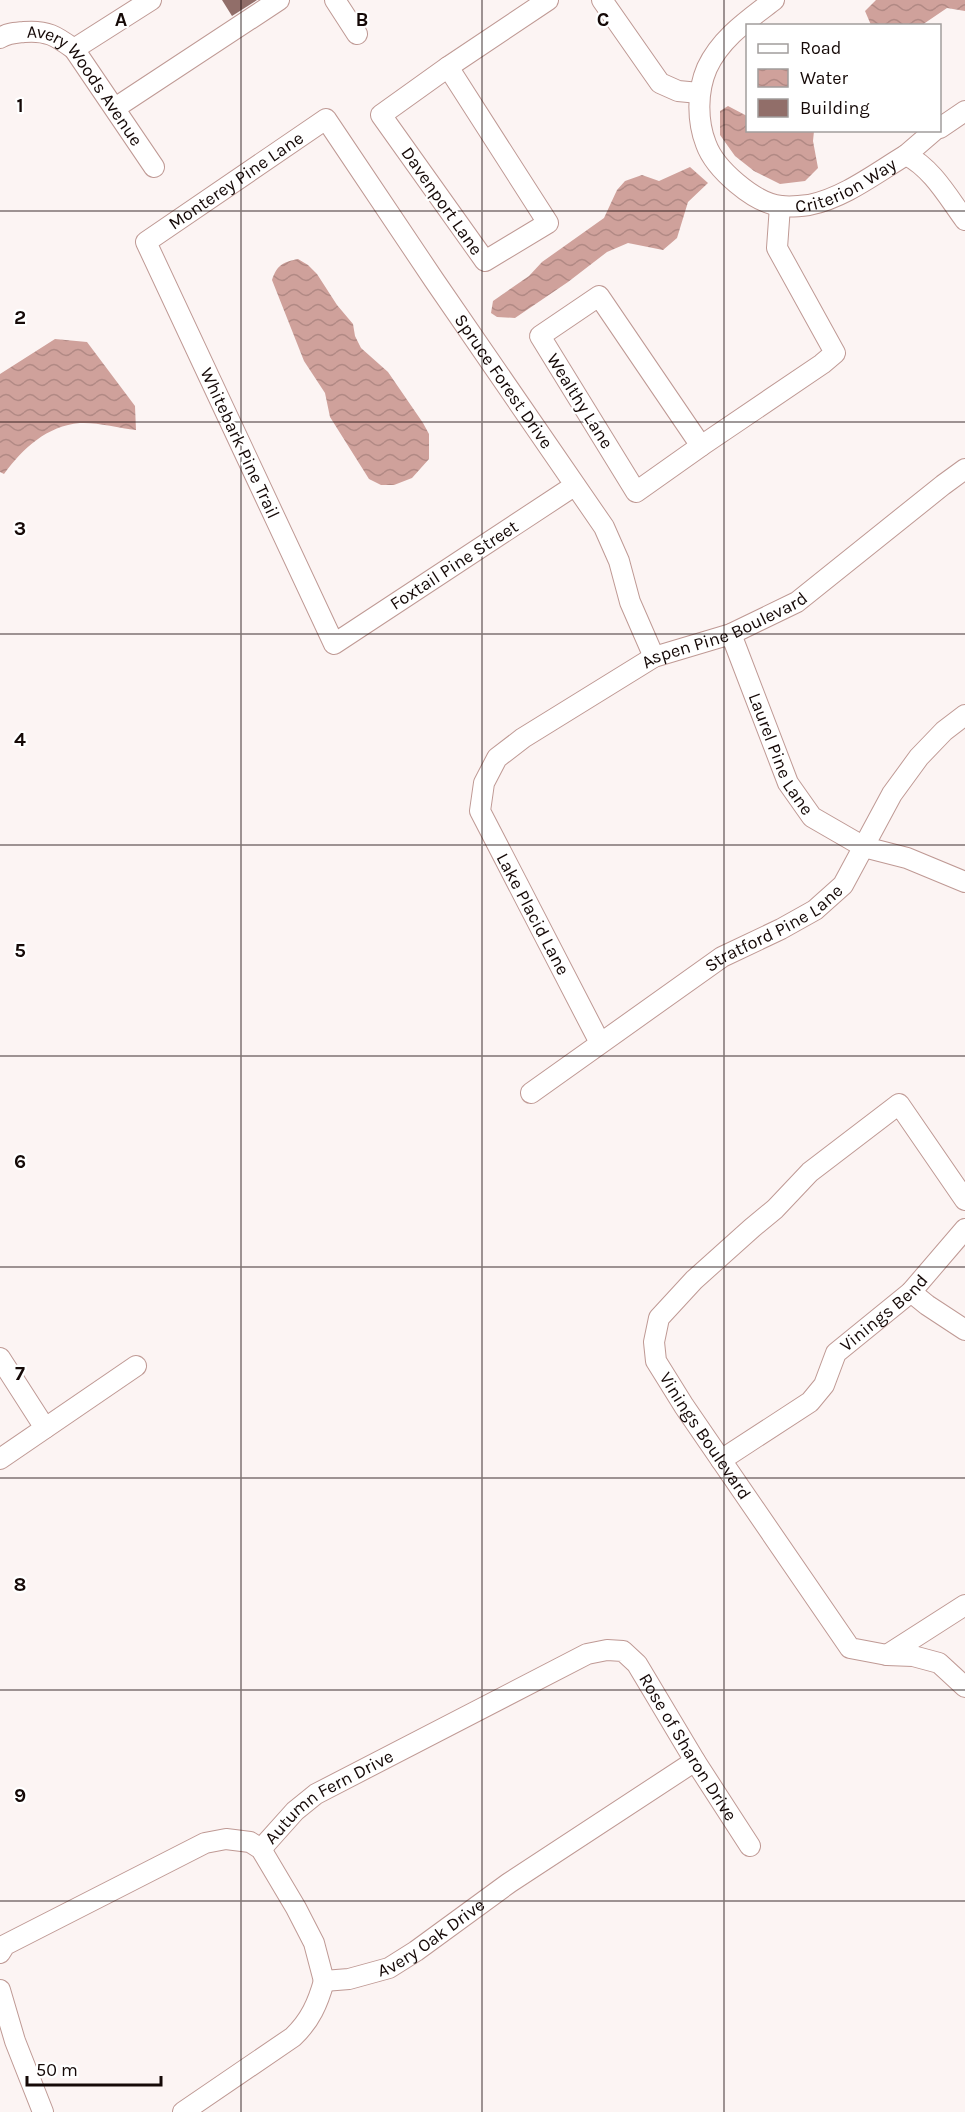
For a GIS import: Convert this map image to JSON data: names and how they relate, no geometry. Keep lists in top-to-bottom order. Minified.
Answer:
{"streets":{"street":["Avery Woods Avenue","Monterey Pine Lane","Criterion Way","Davenport Lane","Spruce Forest Drive","Wealthy Lane","Whitebark Pine Trail","Foxtail Pine Street","Aspen Pine Boulevard","Laurel Pine Lane","Lake Placid Lane","Stratford Pine Lane","Vinings Bend","Vinings Boulevard","Rose of Sharon Drive","Autumn Fern Drive","Avery Oak Drive"]},"crossings":[["Monterey Pine Lane","Spruce Forest Drive"],["Monterey Pine Lane","Whitebark Pine Trail"],["Criterion Way","Wealthy Lane"],["Spruce Forest Drive","Foxtail Pine Street"],["Spruce Forest Drive","Aspen Pine Boulevard"],["Whitebark Pine Trail","Foxtail Pine Street"],["Aspen Pine Boulevard","Laurel Pine Lane"],["Aspen Pine Boulevard","Lake Placid Lane"],["Laurel Pine Lane","Stratford Pine Lane"],["Lake Placid Lane","Stratford Pine Lane"],["Vinings Bend","Vinings Boulevard"],["Rose of Sharon Drive","Autumn Fern Drive"],["Rose of Sharon Drive","Avery Oak Drive"]],"legend":["Road","Water","Building"],"scale_bar":"50 m","grid":{"columns":["A","B","C"],"rows":["1","2","3","4","5","6","7","8","9"]}}
